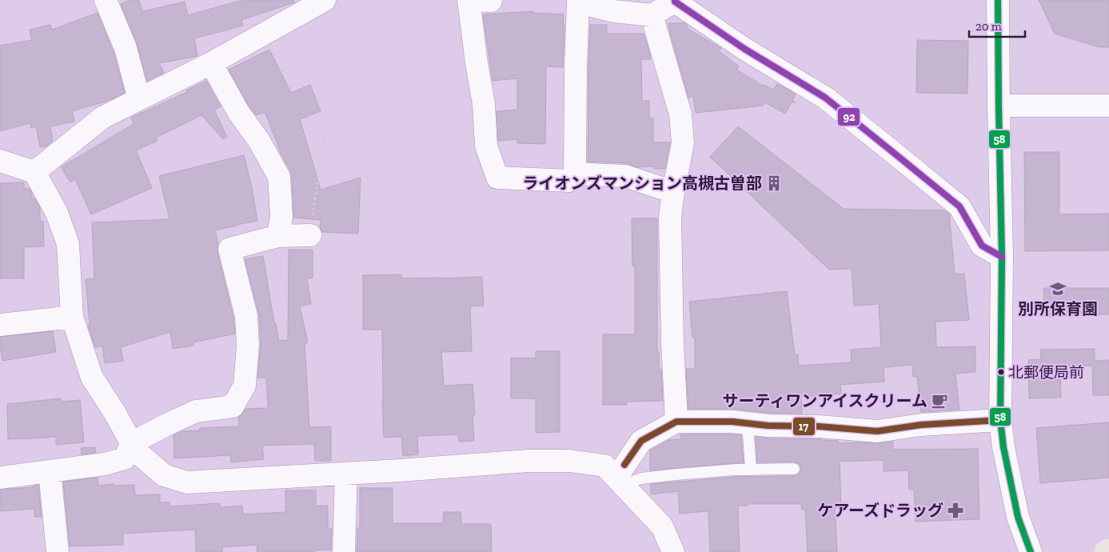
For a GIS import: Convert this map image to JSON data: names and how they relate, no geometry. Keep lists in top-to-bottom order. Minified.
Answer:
{"places":{"building":["ライオンズマンション高槻古曽部"],"school or university":["別所保育園"],"other":["北郵便局前"],"cafe":["サーティワンアイスクリーム"],"pharmacy":["ケアーズドラッグ"]},"lines":["transit line 58","transit line 92","transit line 17"],"scale_bar":"20 m"}
